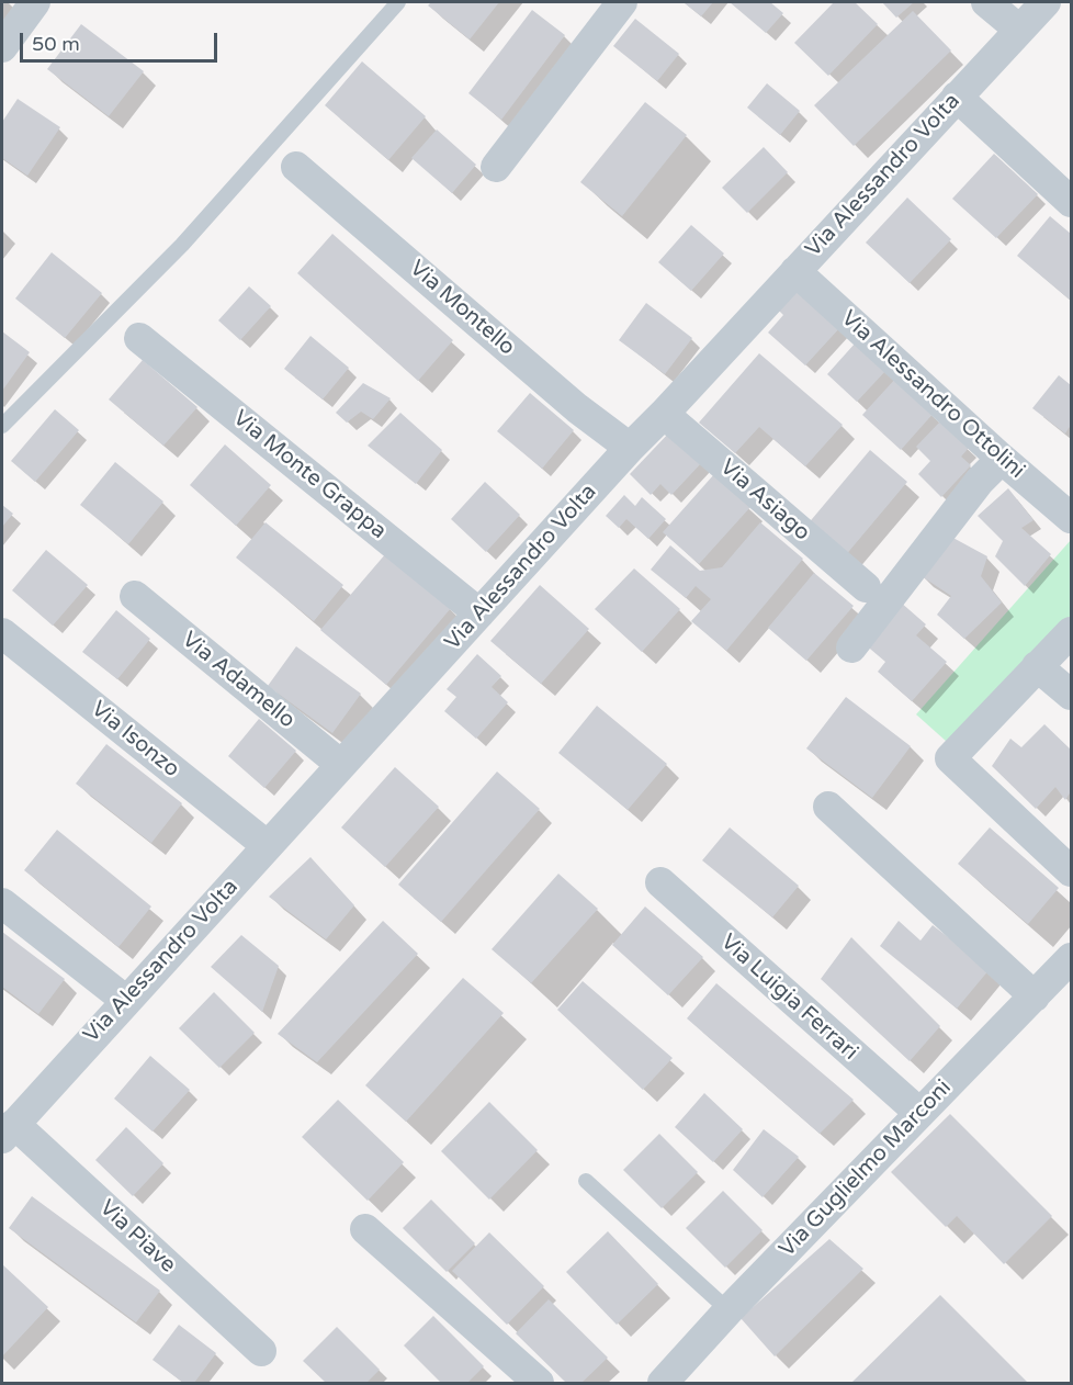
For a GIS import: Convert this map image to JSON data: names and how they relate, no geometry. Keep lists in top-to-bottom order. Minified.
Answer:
{"streets":{"street":["Via Alessandro Volta","Via Montello","Via Alessandro Ottolini","Via Monte Grappa","Via Asiago","Via Adamello","Via Isonzo","Via Luigia Ferrari","Via Guglielmo Marconi","Via Piave"]},"crossings":[["Via Alessandro Volta","Via Montello"],["Via Alessandro Volta","Via Alessandro Ottolini"],["Via Alessandro Volta","Via Monte Grappa"],["Via Alessandro Volta","Via Asiago"],["Via Alessandro Volta","Via Adamello"],["Via Alessandro Volta","Via Isonzo"],["Via Alessandro Volta","Via Piave"],["Via Luigia Ferrari","Via Guglielmo Marconi"]],"scale_bar":"50 m"}
